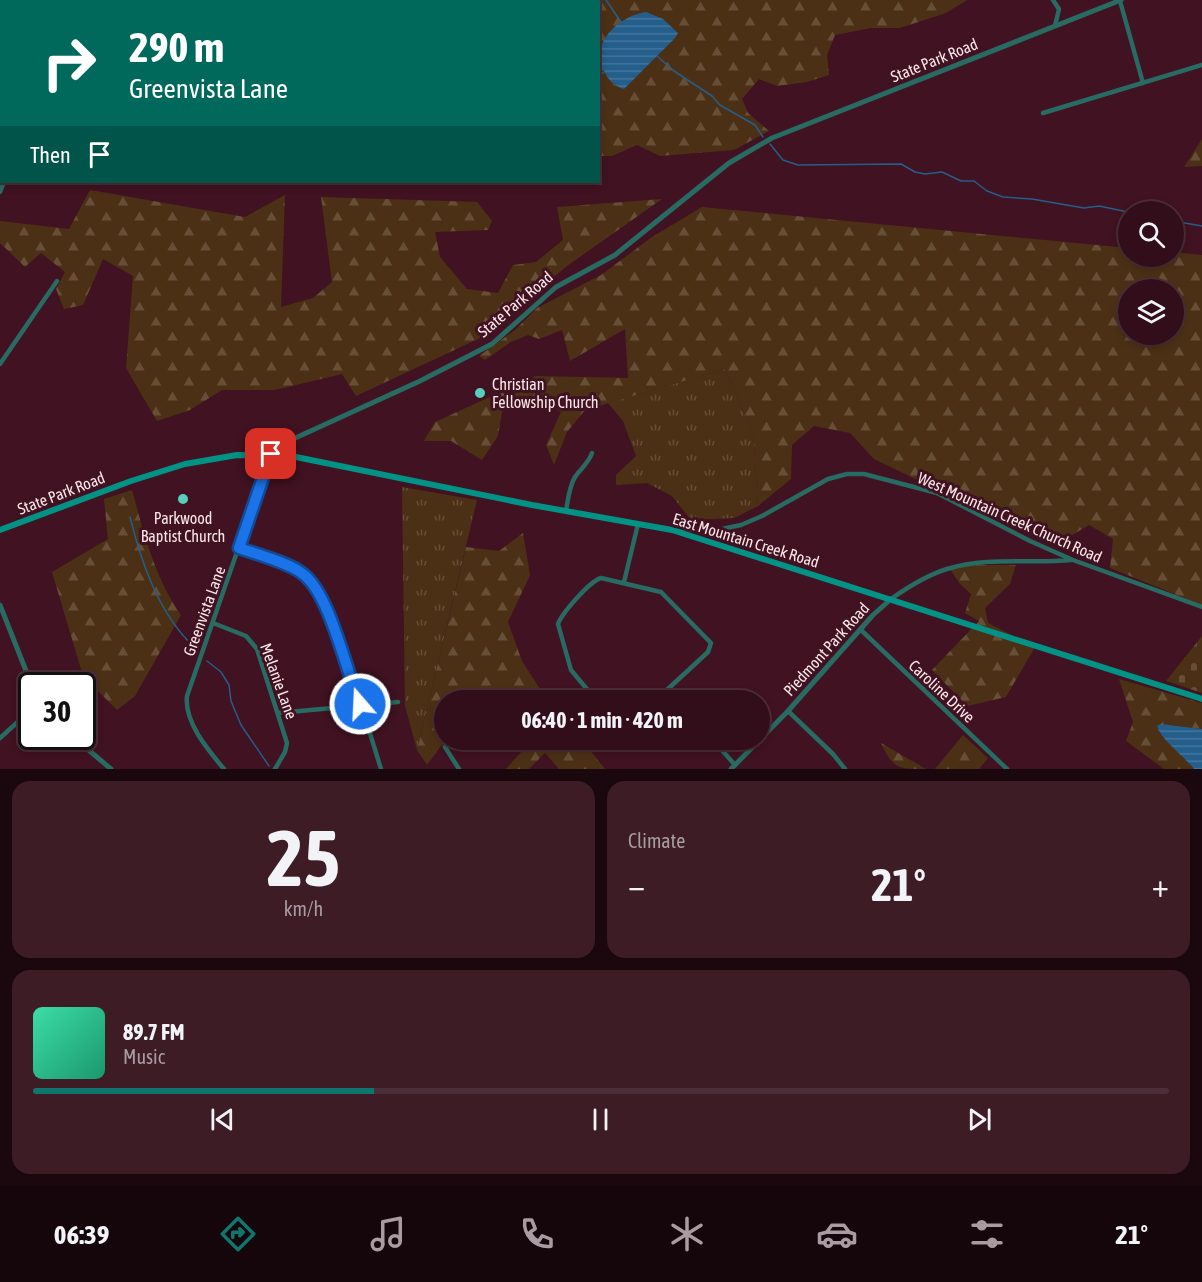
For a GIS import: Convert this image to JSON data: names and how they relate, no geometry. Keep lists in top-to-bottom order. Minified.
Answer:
{"streets":{"main road":["State Park Road","East Mountain Creek Road"],"street":["West Mountain Creek Church Road","Greenvista Lane","Piedmont Park Road","Melanie Lane","Caroline Drive"]},"crossings":[["State Park Road","East Mountain Creek Road"],["State Park Road","Greenvista Lane"],["West Mountain Creek Church Road","East Mountain Creek Road"],["East Mountain Creek Road","Greenvista Lane"],["East Mountain Creek Road","Piedmont Park Road"],["Greenvista Lane","Melanie Lane"],["Piedmont Park Road","Caroline Drive"]],"places":["Christian Fellowship Church","Parkwood Baptist Church"],"page":{"turn":["290 m","Greenvista Lane"],"then":"Then","limit":"30","trip":"06:40 · 1 min · 420 m","tile":[["25","km/h"],"Climate"],"heat":["−","21°","+"],"song":["89.7 FM","Music"],"tabs":["06:39","21°"]}}
